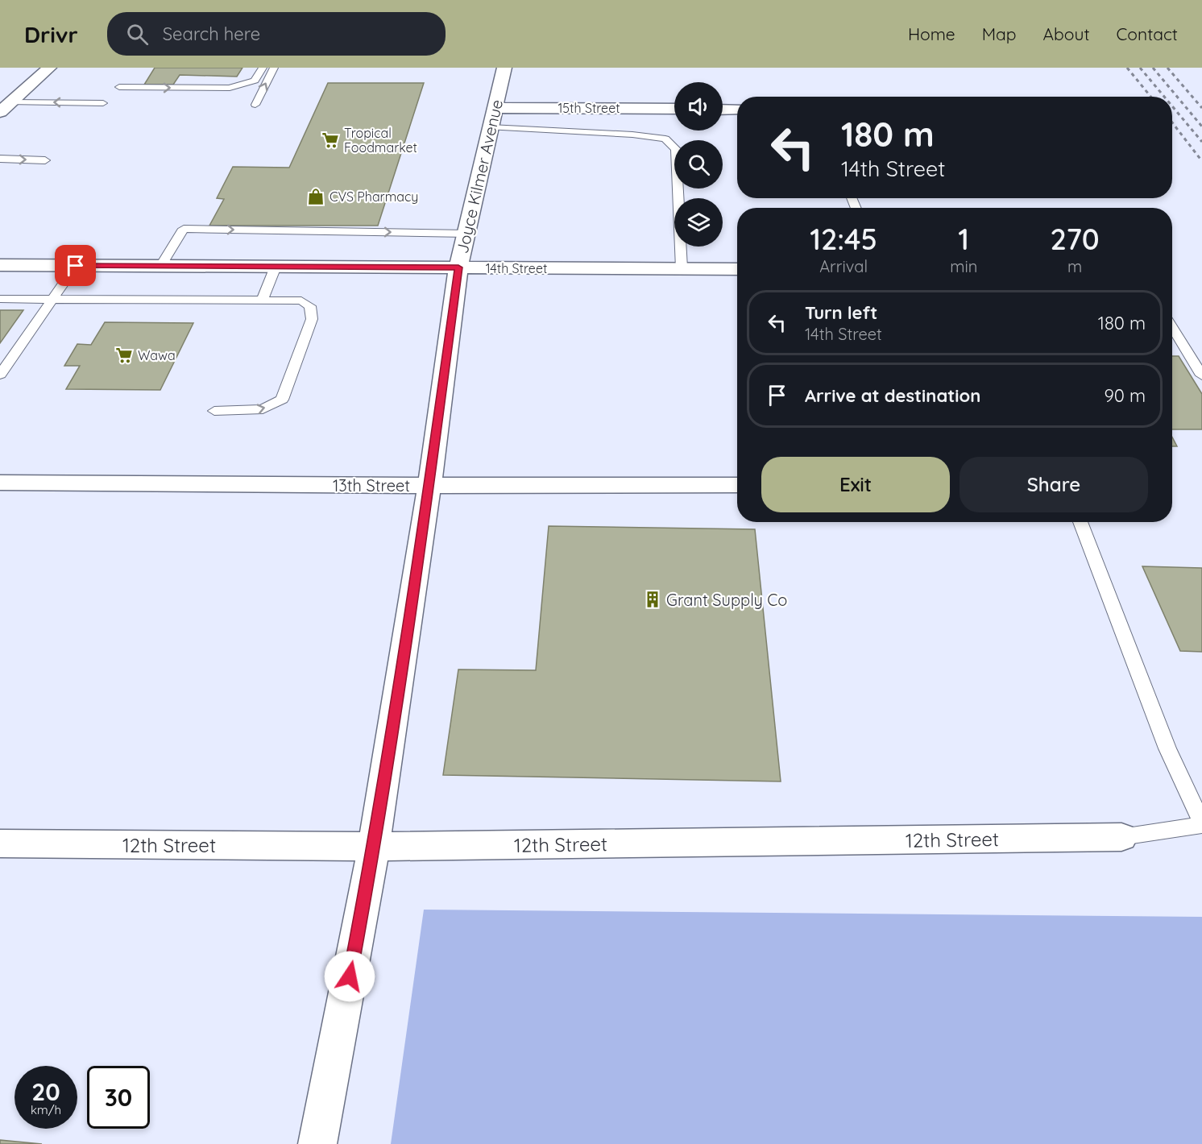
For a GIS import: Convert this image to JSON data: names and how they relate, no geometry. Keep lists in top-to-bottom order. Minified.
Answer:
{"streets":{"street":["15th Street","Joyce Kilmer Avenue","14th Street","13th Street","12th Street"]},"crossings":[["15th Street","Joyce Kilmer Avenue"],["Joyce Kilmer Avenue","14th Street"],["Joyce Kilmer Avenue","13th Street"],["Joyce Kilmer Avenue","12th Street"]],"places":{"supermarket":["Tropical Foodmarket","Wawa"],"shop":["CVS Pharmacy"],"building":["Grant Supply Co"]},"page":{"header":"Drivr","search":"Search here","nav":["Home","Map","About","Contact"],"turn":["180 m","14th Street"],"eta":["12:45","Arrival","1","min","270","m"],"list":[{"name":"Turn left","note":"14th Street","value":"180 m"},{"name":"Arrive at destination","value":"90 m"}],"buttons":["Exit","Share"],"speed":"20 km/h","limit":"30"}}
